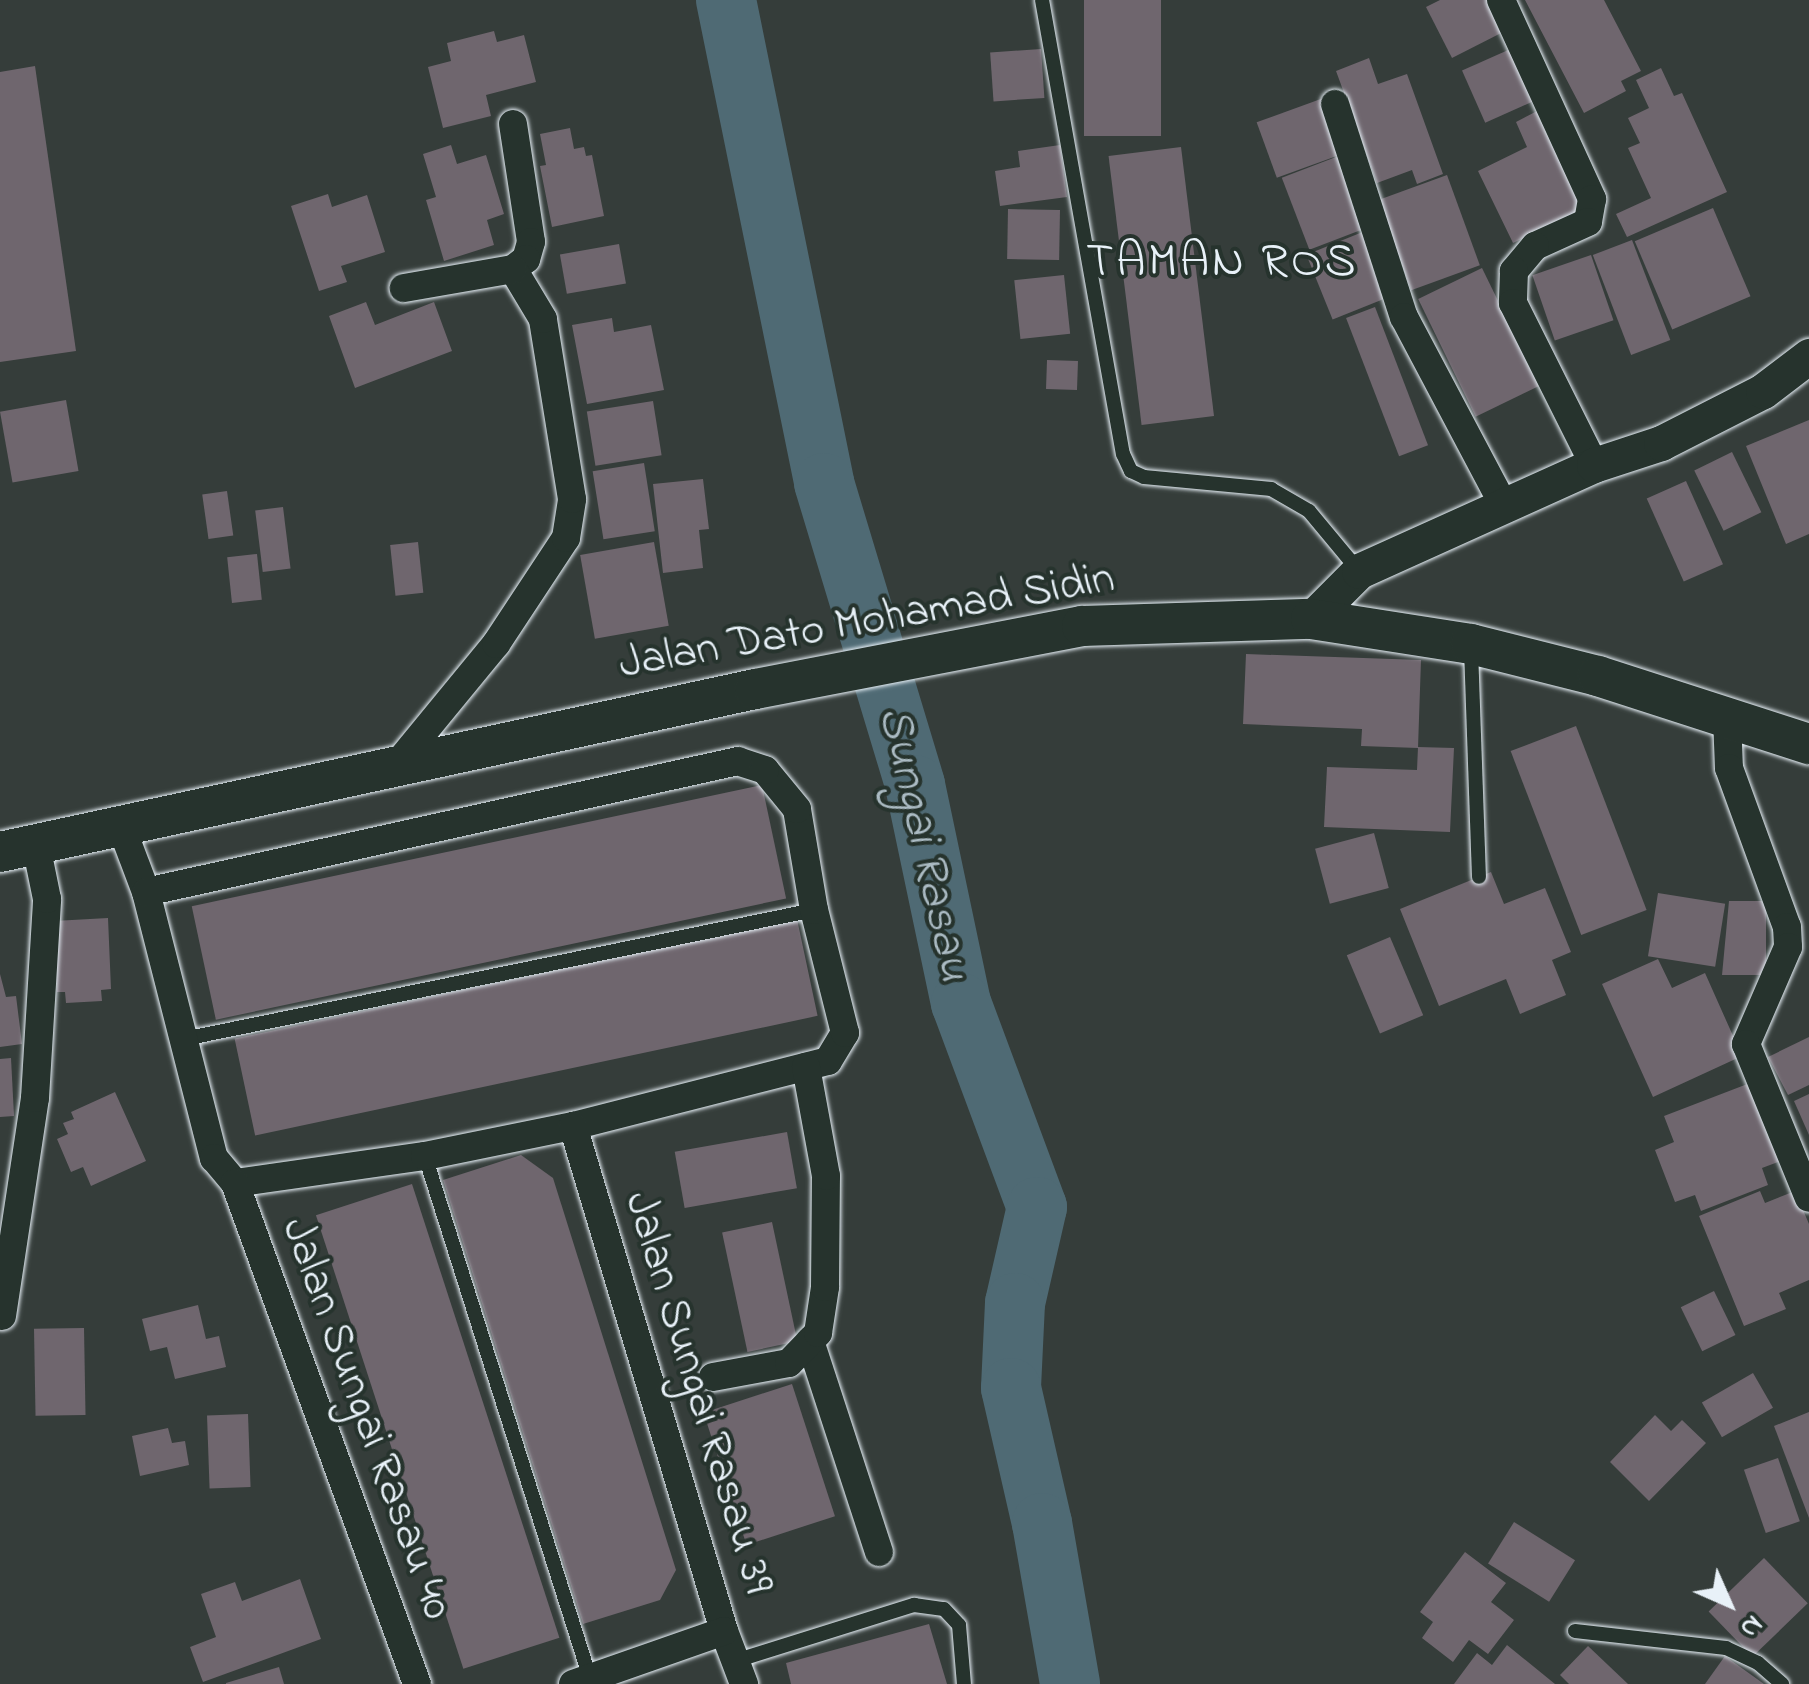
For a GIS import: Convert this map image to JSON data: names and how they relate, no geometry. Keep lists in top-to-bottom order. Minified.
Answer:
{"streets":{"main road":["Jalan Dato Mohamad Sidin"],"street":["Jalan Sungai Rasau 39","Jalan Sungai Rasau 40"]},"crossings":[["Jalan Dato Mohamad Sidin","Jalan Sungai Rasau 40"]],"districts":["TAMAN ROS"],"water":["Sungai Rasau"],"north":"bottom right"}
